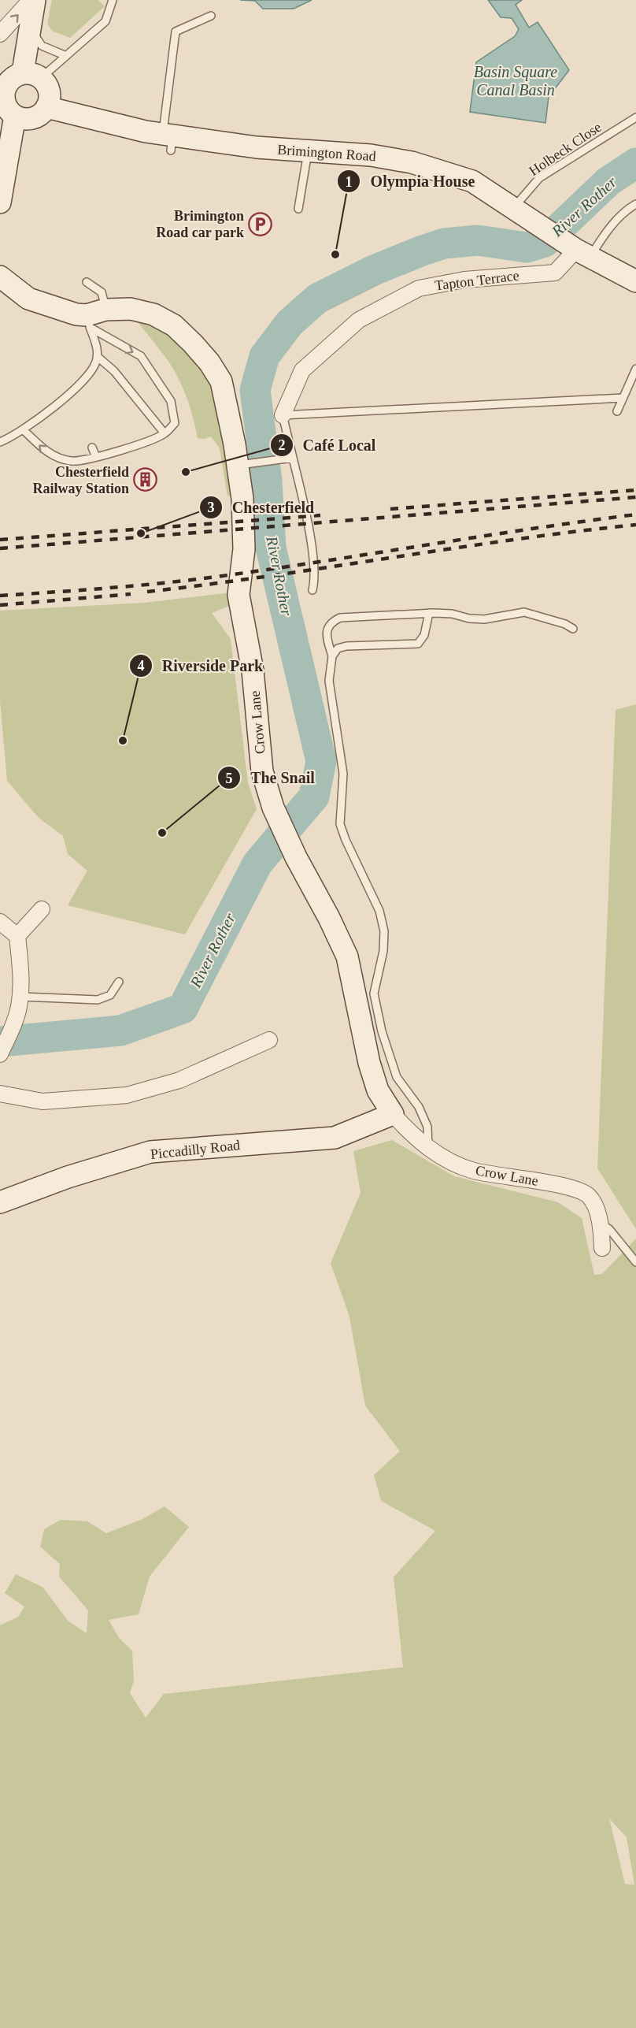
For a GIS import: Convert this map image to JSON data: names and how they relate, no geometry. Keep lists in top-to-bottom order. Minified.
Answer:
{"streets":{"street":["Brimington Road","Tapton Terrace","Crow Lane","Piccadilly Road"],"lane":["Holbeck Close"]},"crossings":[["Holbeck Close","Brimington Road"],["Brimington Road","Tapton Terrace"],["Crow Lane","Piccadilly Road"]],"water":["Basin Square Canal Basin","River Rother"],"places":{"parking":["Brimington Road car park"],"other":["Olympia House","Café Local","Chesterfield","Riverside Park","The Snail"],"building":["Chesterfield Railway Station"]}}
